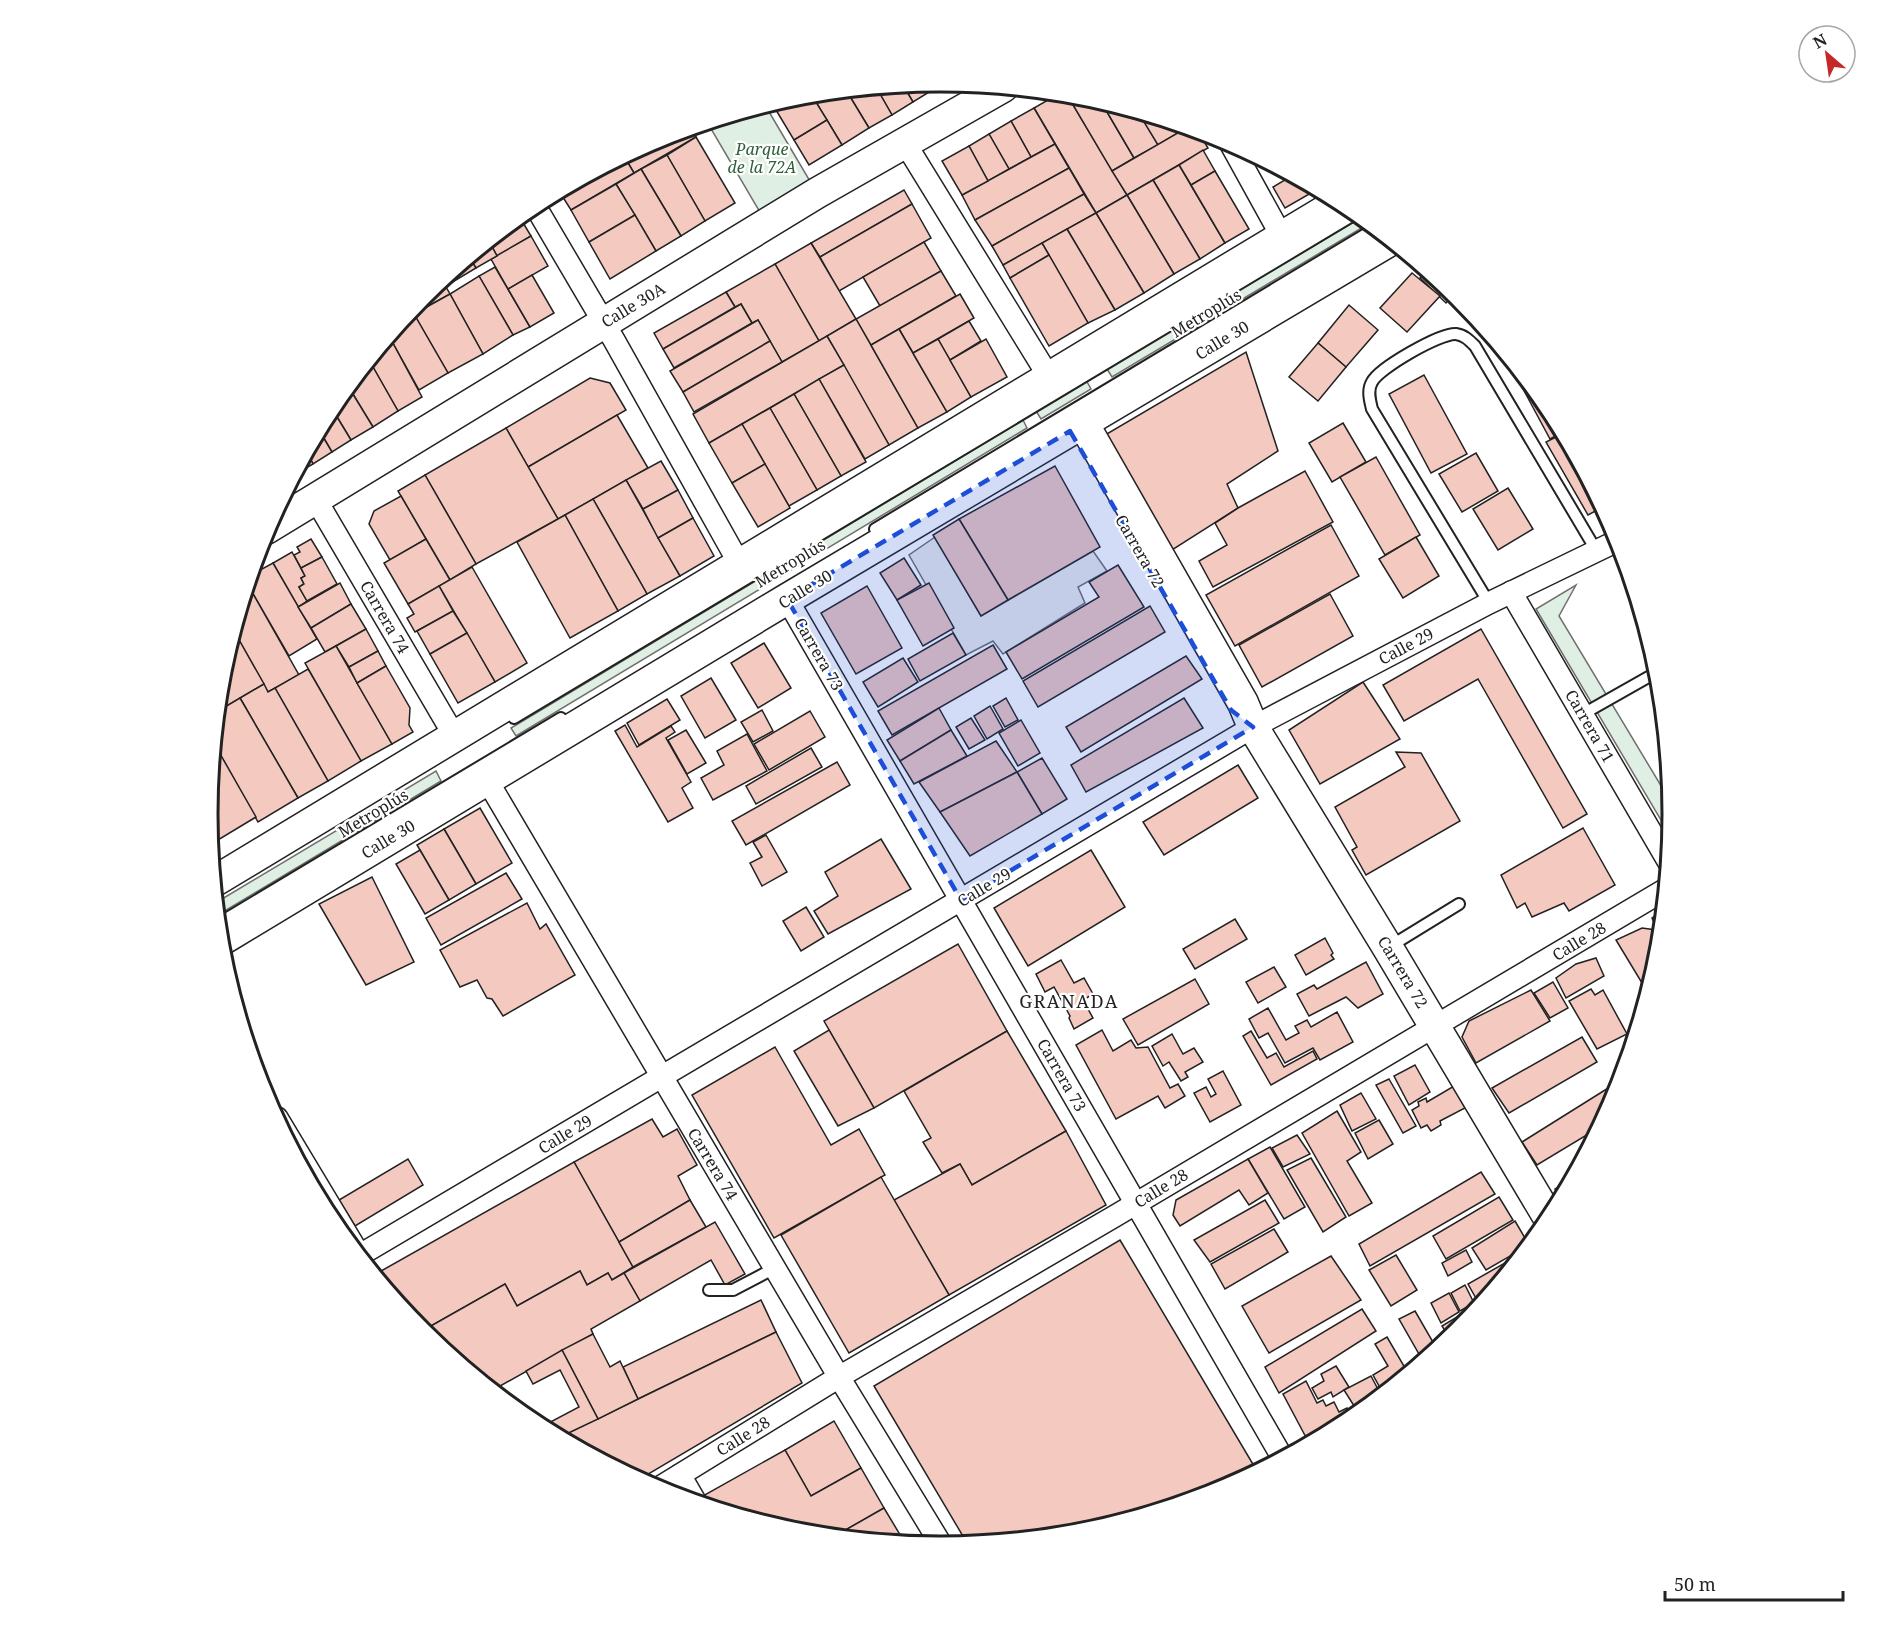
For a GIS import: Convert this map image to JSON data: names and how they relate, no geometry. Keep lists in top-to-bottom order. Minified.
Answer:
{"streets":{"main road":["Calle 30A","Calle 30","Carrera 72"],"street":["Carrera 74","Calle 29","Carrera 73","Carrera 71","Calle 28"],"lane":["Metroplús"]},"crossings":[["Calle 30A","Carrera 74"],["Calle 30","Carrera 72"],["Calle 30","Carrera 74"],["Calle 30","Carrera 73"],["Carrera 72","Calle 29"],["Carrera 72","Calle 28"],["Carrera 74","Calle 29"],["Carrera 74","Calle 28"],["Calle 29","Carrera 73"],["Calle 29","Carrera 71"],["Carrera 73","Calle 28"]],"districts":["GRANADA"],"parks":["Parque de la 72A"],"scale_bar":"50 m","north":"top left"}
